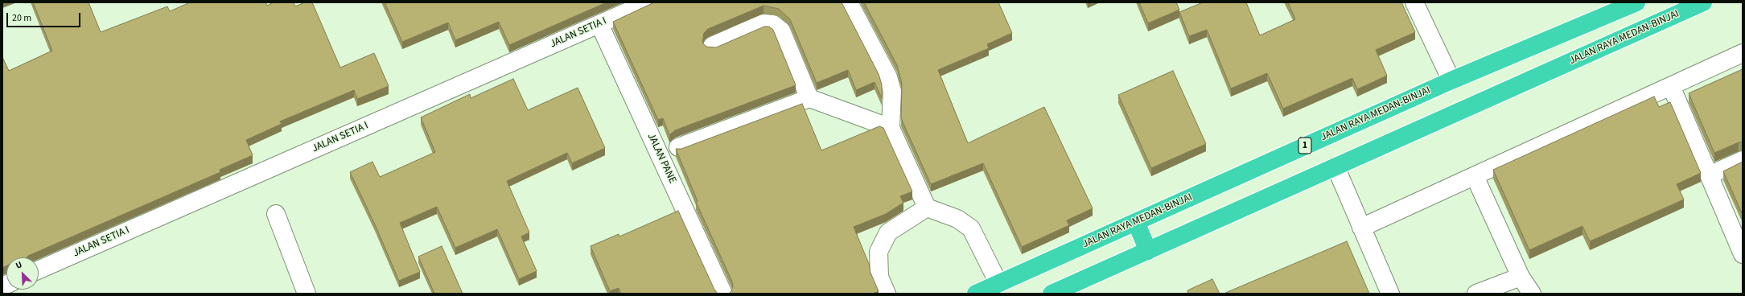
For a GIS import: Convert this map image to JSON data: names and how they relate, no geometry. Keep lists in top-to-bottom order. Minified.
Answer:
{"streets":{"highway":["JALAN RAYA MEDAN-BINJAI","1"],"street":["JALAN SETIA I","JALAN PANE"]},"crossings":[["JALAN SETIA I","JALAN PANE"]],"scale_bar":"20 m","north":"top left"}
